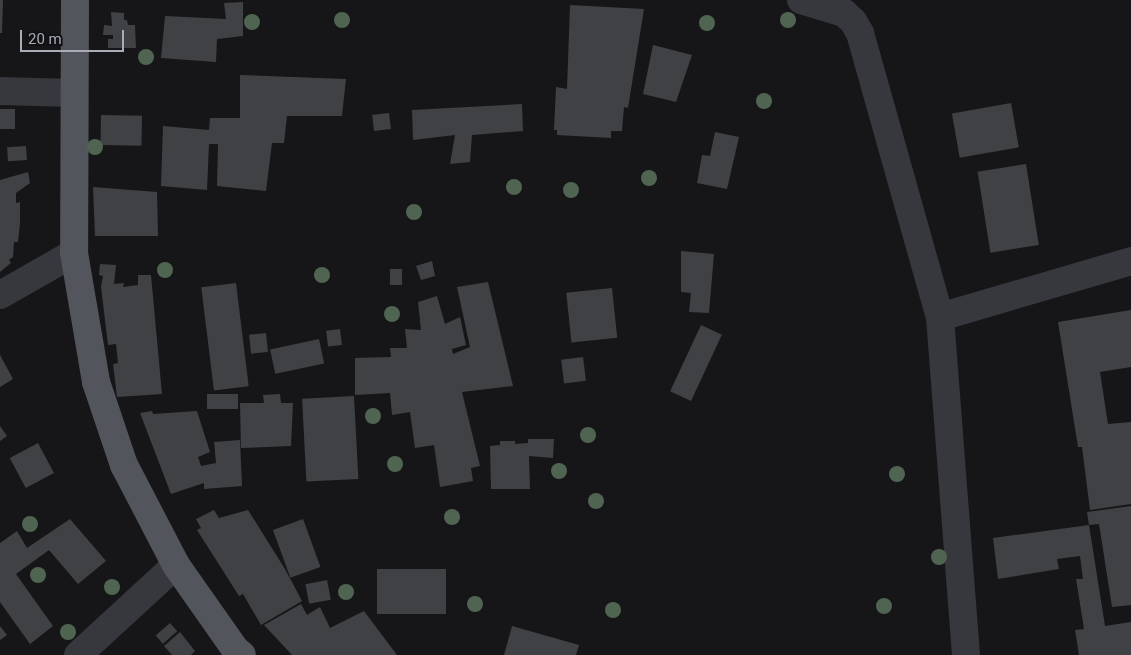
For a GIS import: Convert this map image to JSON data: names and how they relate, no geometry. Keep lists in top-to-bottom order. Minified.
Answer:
{"scale_bar":"20 m"}
